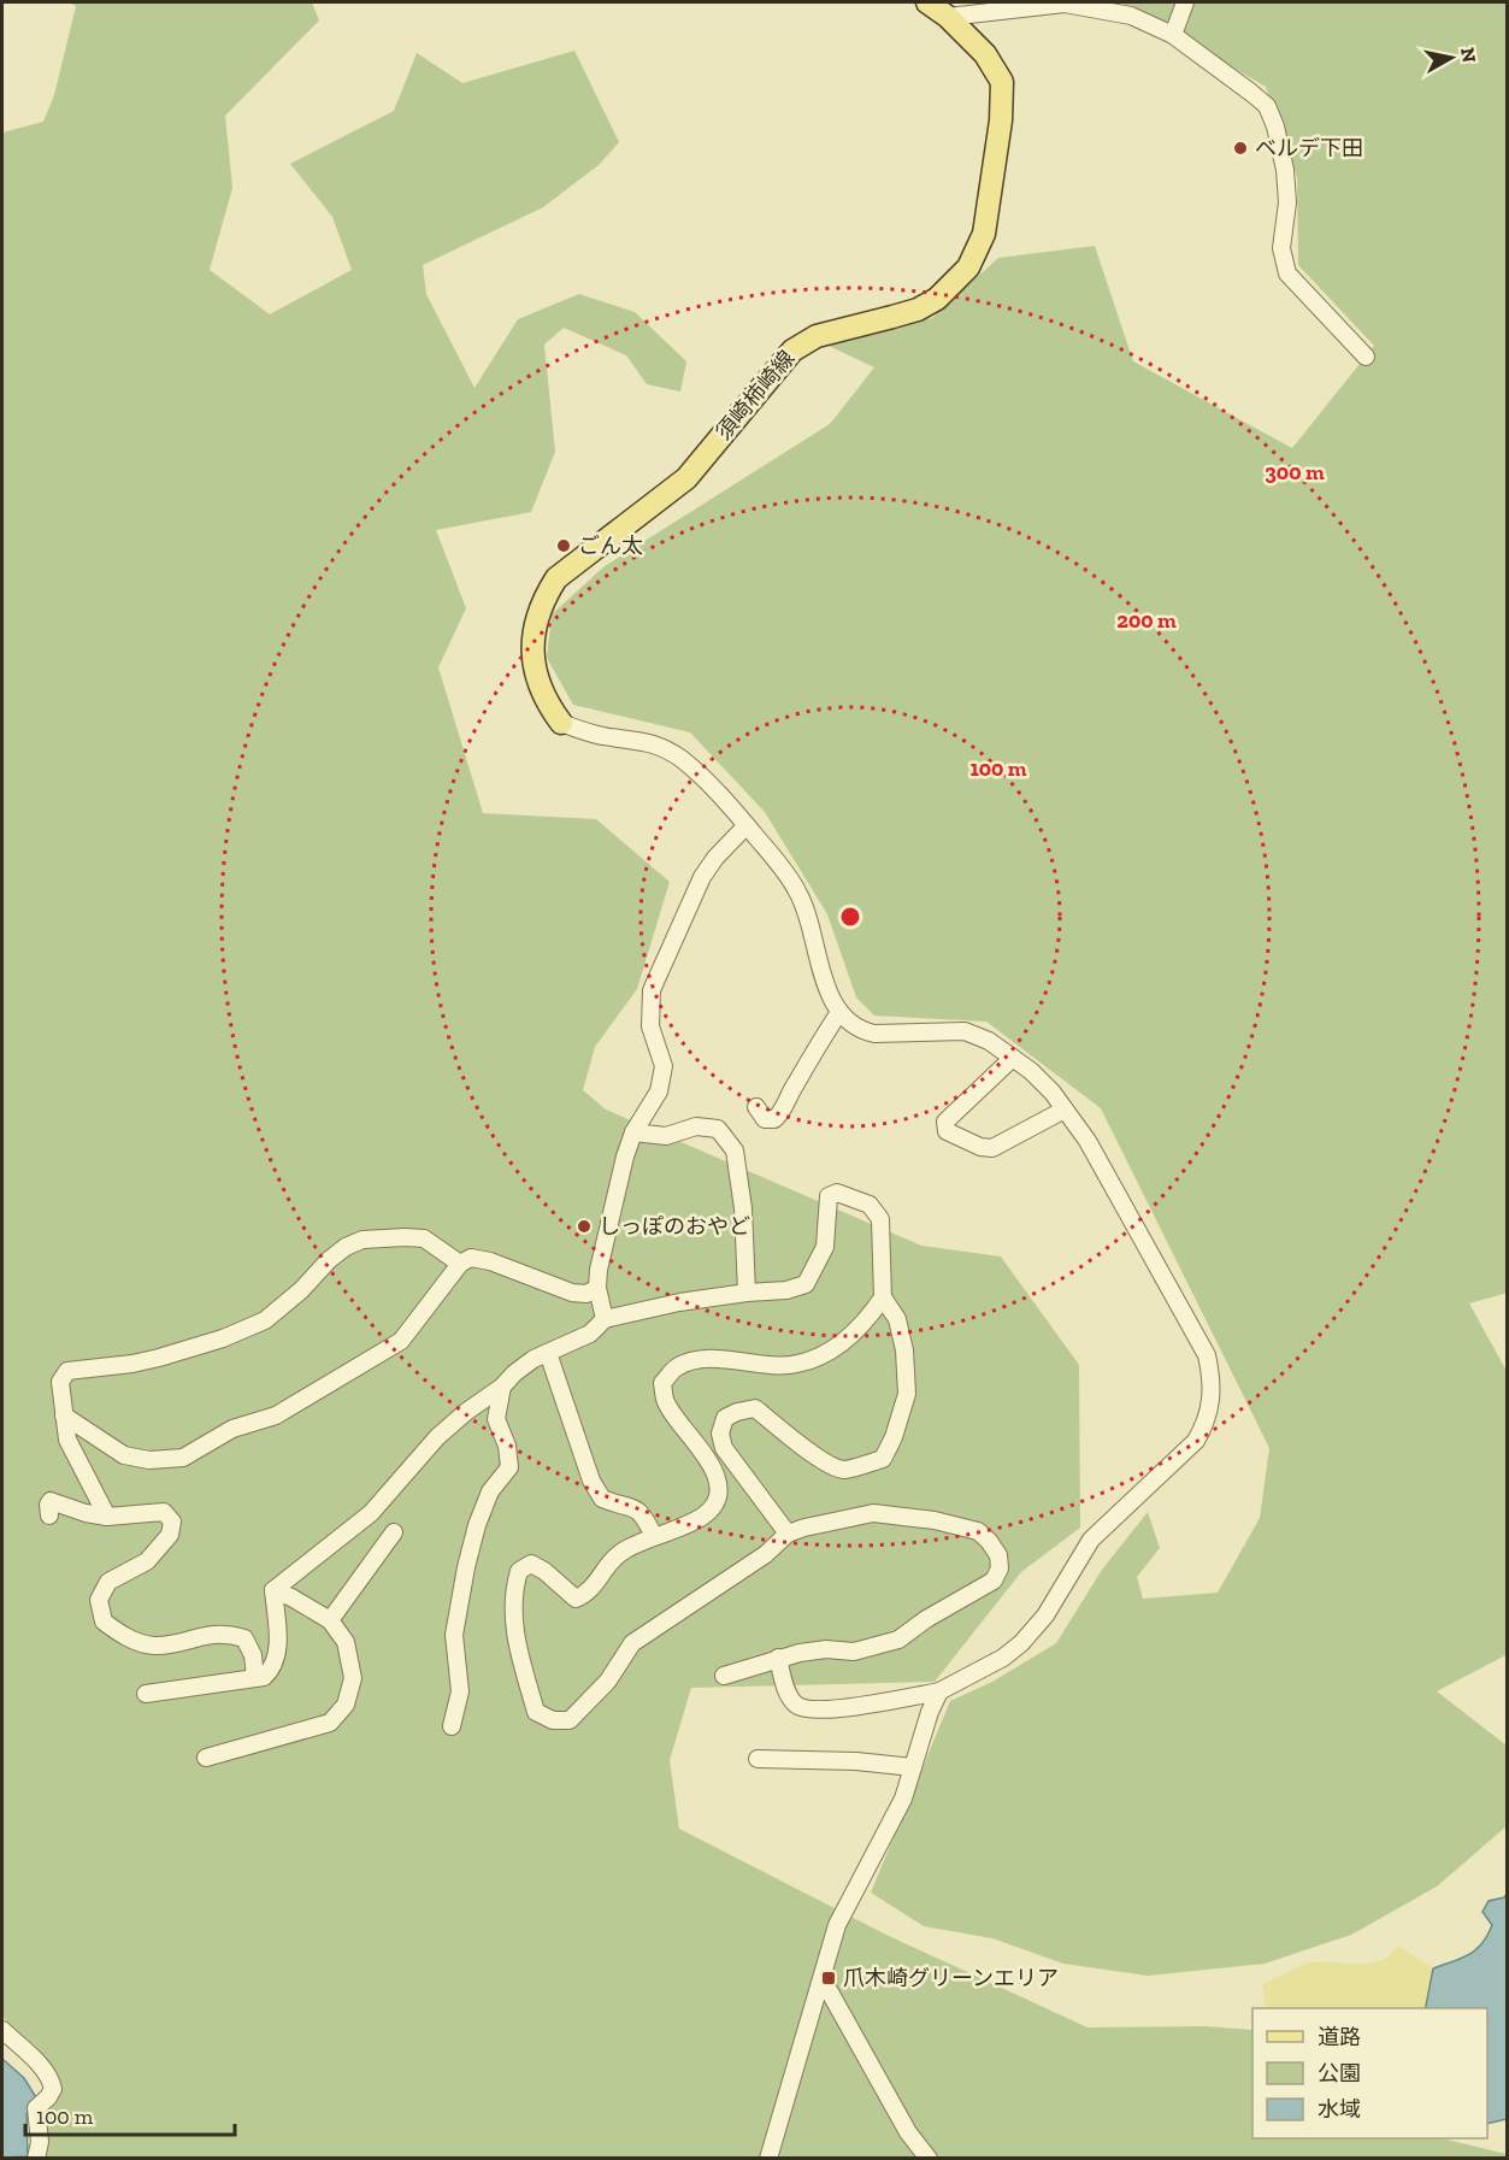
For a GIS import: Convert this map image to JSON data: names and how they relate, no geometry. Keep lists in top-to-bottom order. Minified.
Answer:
{"streets":{"main road":["須崎柿崎線"]},"places":{"other":["ベルデ下田","ごん太","しっぽのおやど"],"transit":["爪木崎グリーンエリア"]},"legend":["道路","公園","水域"],"scale_bar":"100 m","north":"right","rings":["300 m","200 m","100 m"]}
